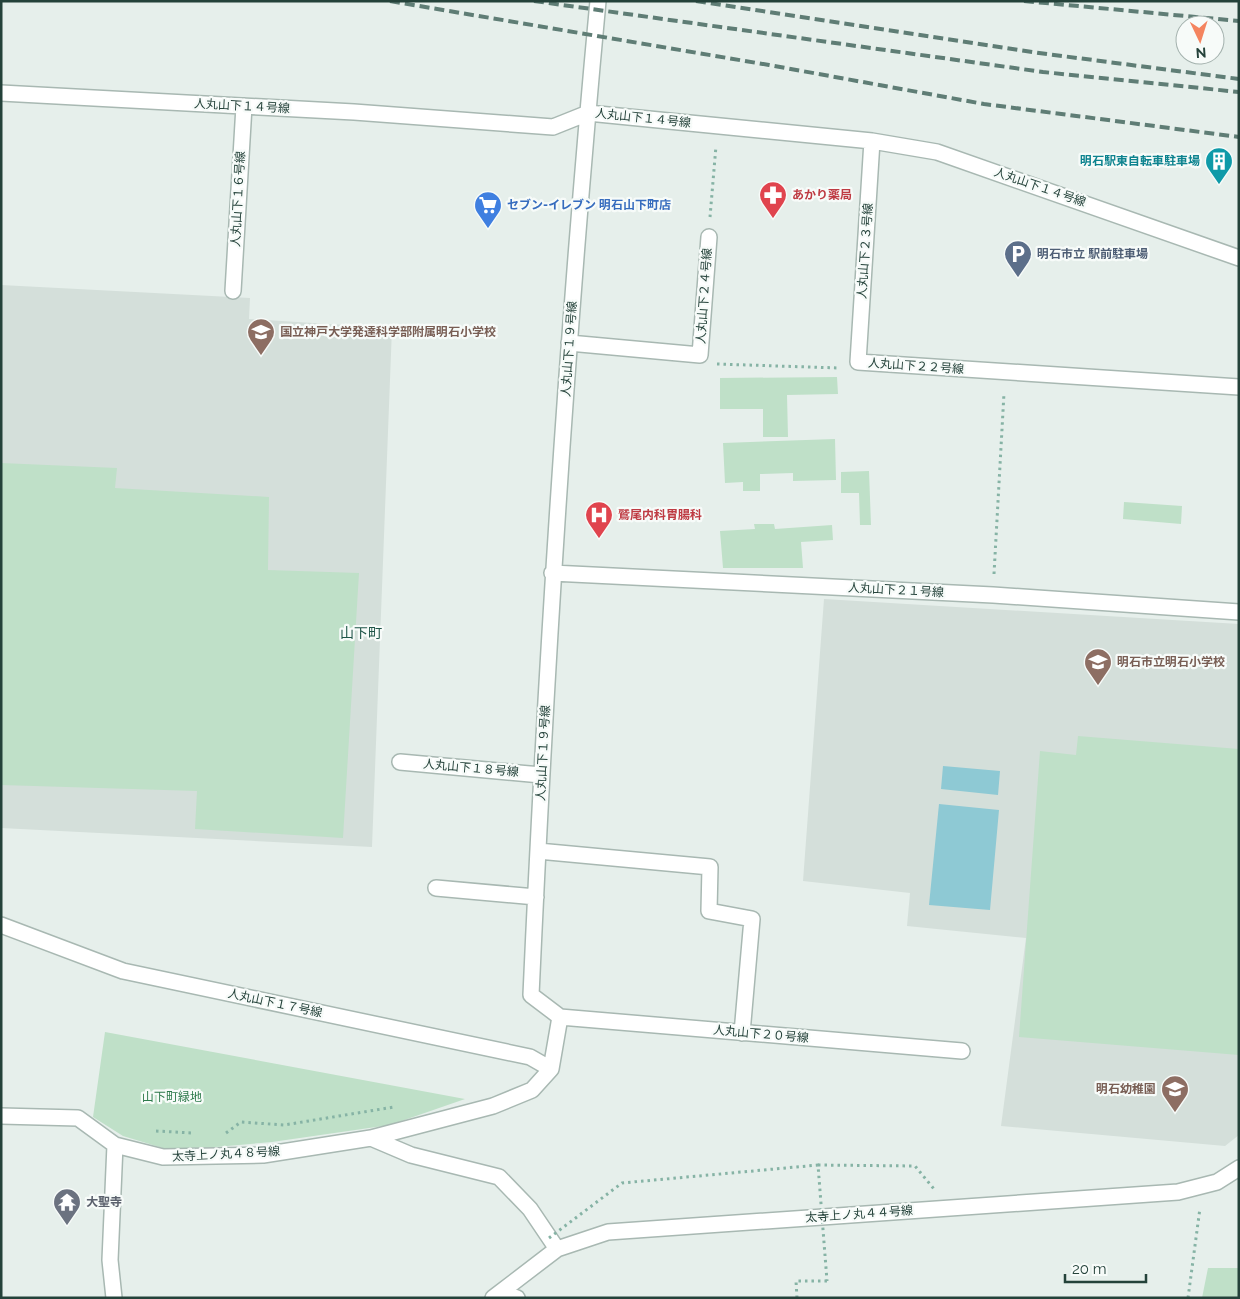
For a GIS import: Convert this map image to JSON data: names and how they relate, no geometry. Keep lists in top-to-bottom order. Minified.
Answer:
{"streets":{"street":["人丸山下１４号線","人丸山下１６号線","人丸山下２３号線","人丸山下２４号線","人丸山下１９号線","人丸山下２２号線","人丸山下２１号線","人丸山下１８号線","人丸山下１７号線","人丸山下２０号線","太寺上ノ丸４８号線","太寺上ノ丸４４号線"]},"crossings":[["人丸山下１４号線","人丸山下１６号線"],["人丸山下１４号線","人丸山下２３号線"],["人丸山下１４号線","人丸山下１９号線"],["人丸山下２３号線","人丸山下２２号線"],["人丸山下２４号線","人丸山下２２号線"],["人丸山下１９号線","人丸山下２１号線"],["人丸山下１９号線","人丸山下１８号線"],["人丸山下１９号線","人丸山下２０号線"]],"districts":["山下町"],"parks":["山下町緑地"],"places":{"building":["明石駅東自転車駐車場"],"pharmacy":["あかり薬局"],"supermarket":["セブン-イレブン 明石山下町店"],"parking":["明石市立 駅前駐車場"],"school or university":["国立神戸大学発達科学部附属明石小学校","明石市立明石小学校","明石幼稚園"],"hospital":["鷲尾内科胃腸科"],"temple":["大聖寺"]},"scale_bar":"20 m","north":"bottom"}
